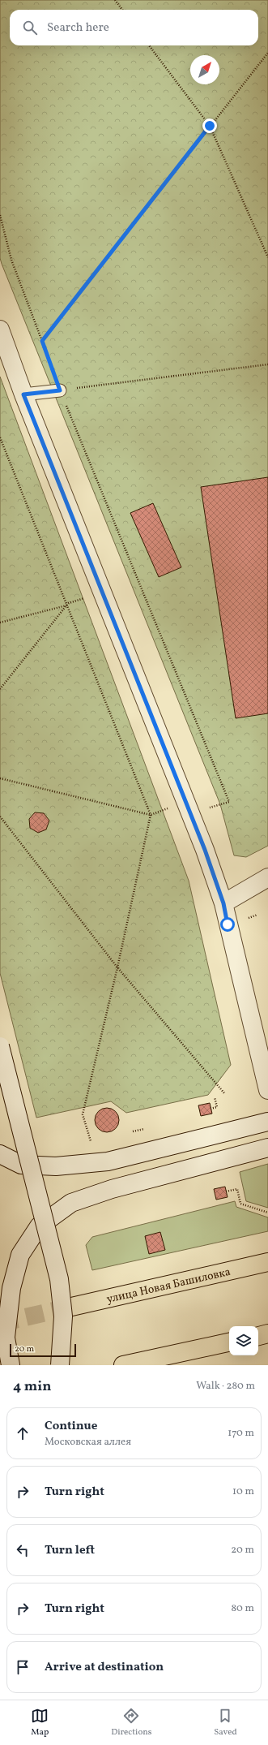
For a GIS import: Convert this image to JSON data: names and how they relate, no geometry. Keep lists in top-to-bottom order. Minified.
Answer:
{"streets":{"main road":["улица Новая Башиловка"]},"scale_bar":"20 m","north":"top right","page":{"search":"Search here","scale":"20 m","heading":["4 min","Walk · 280 m"],"list":[["Continue","Московская аллея","170 m"],["Turn right","10 m"],["Turn left","20 m"],["Turn right","80 m"],"Arrive at destination"],"nav":["Map","Directions","Saved"]}}
